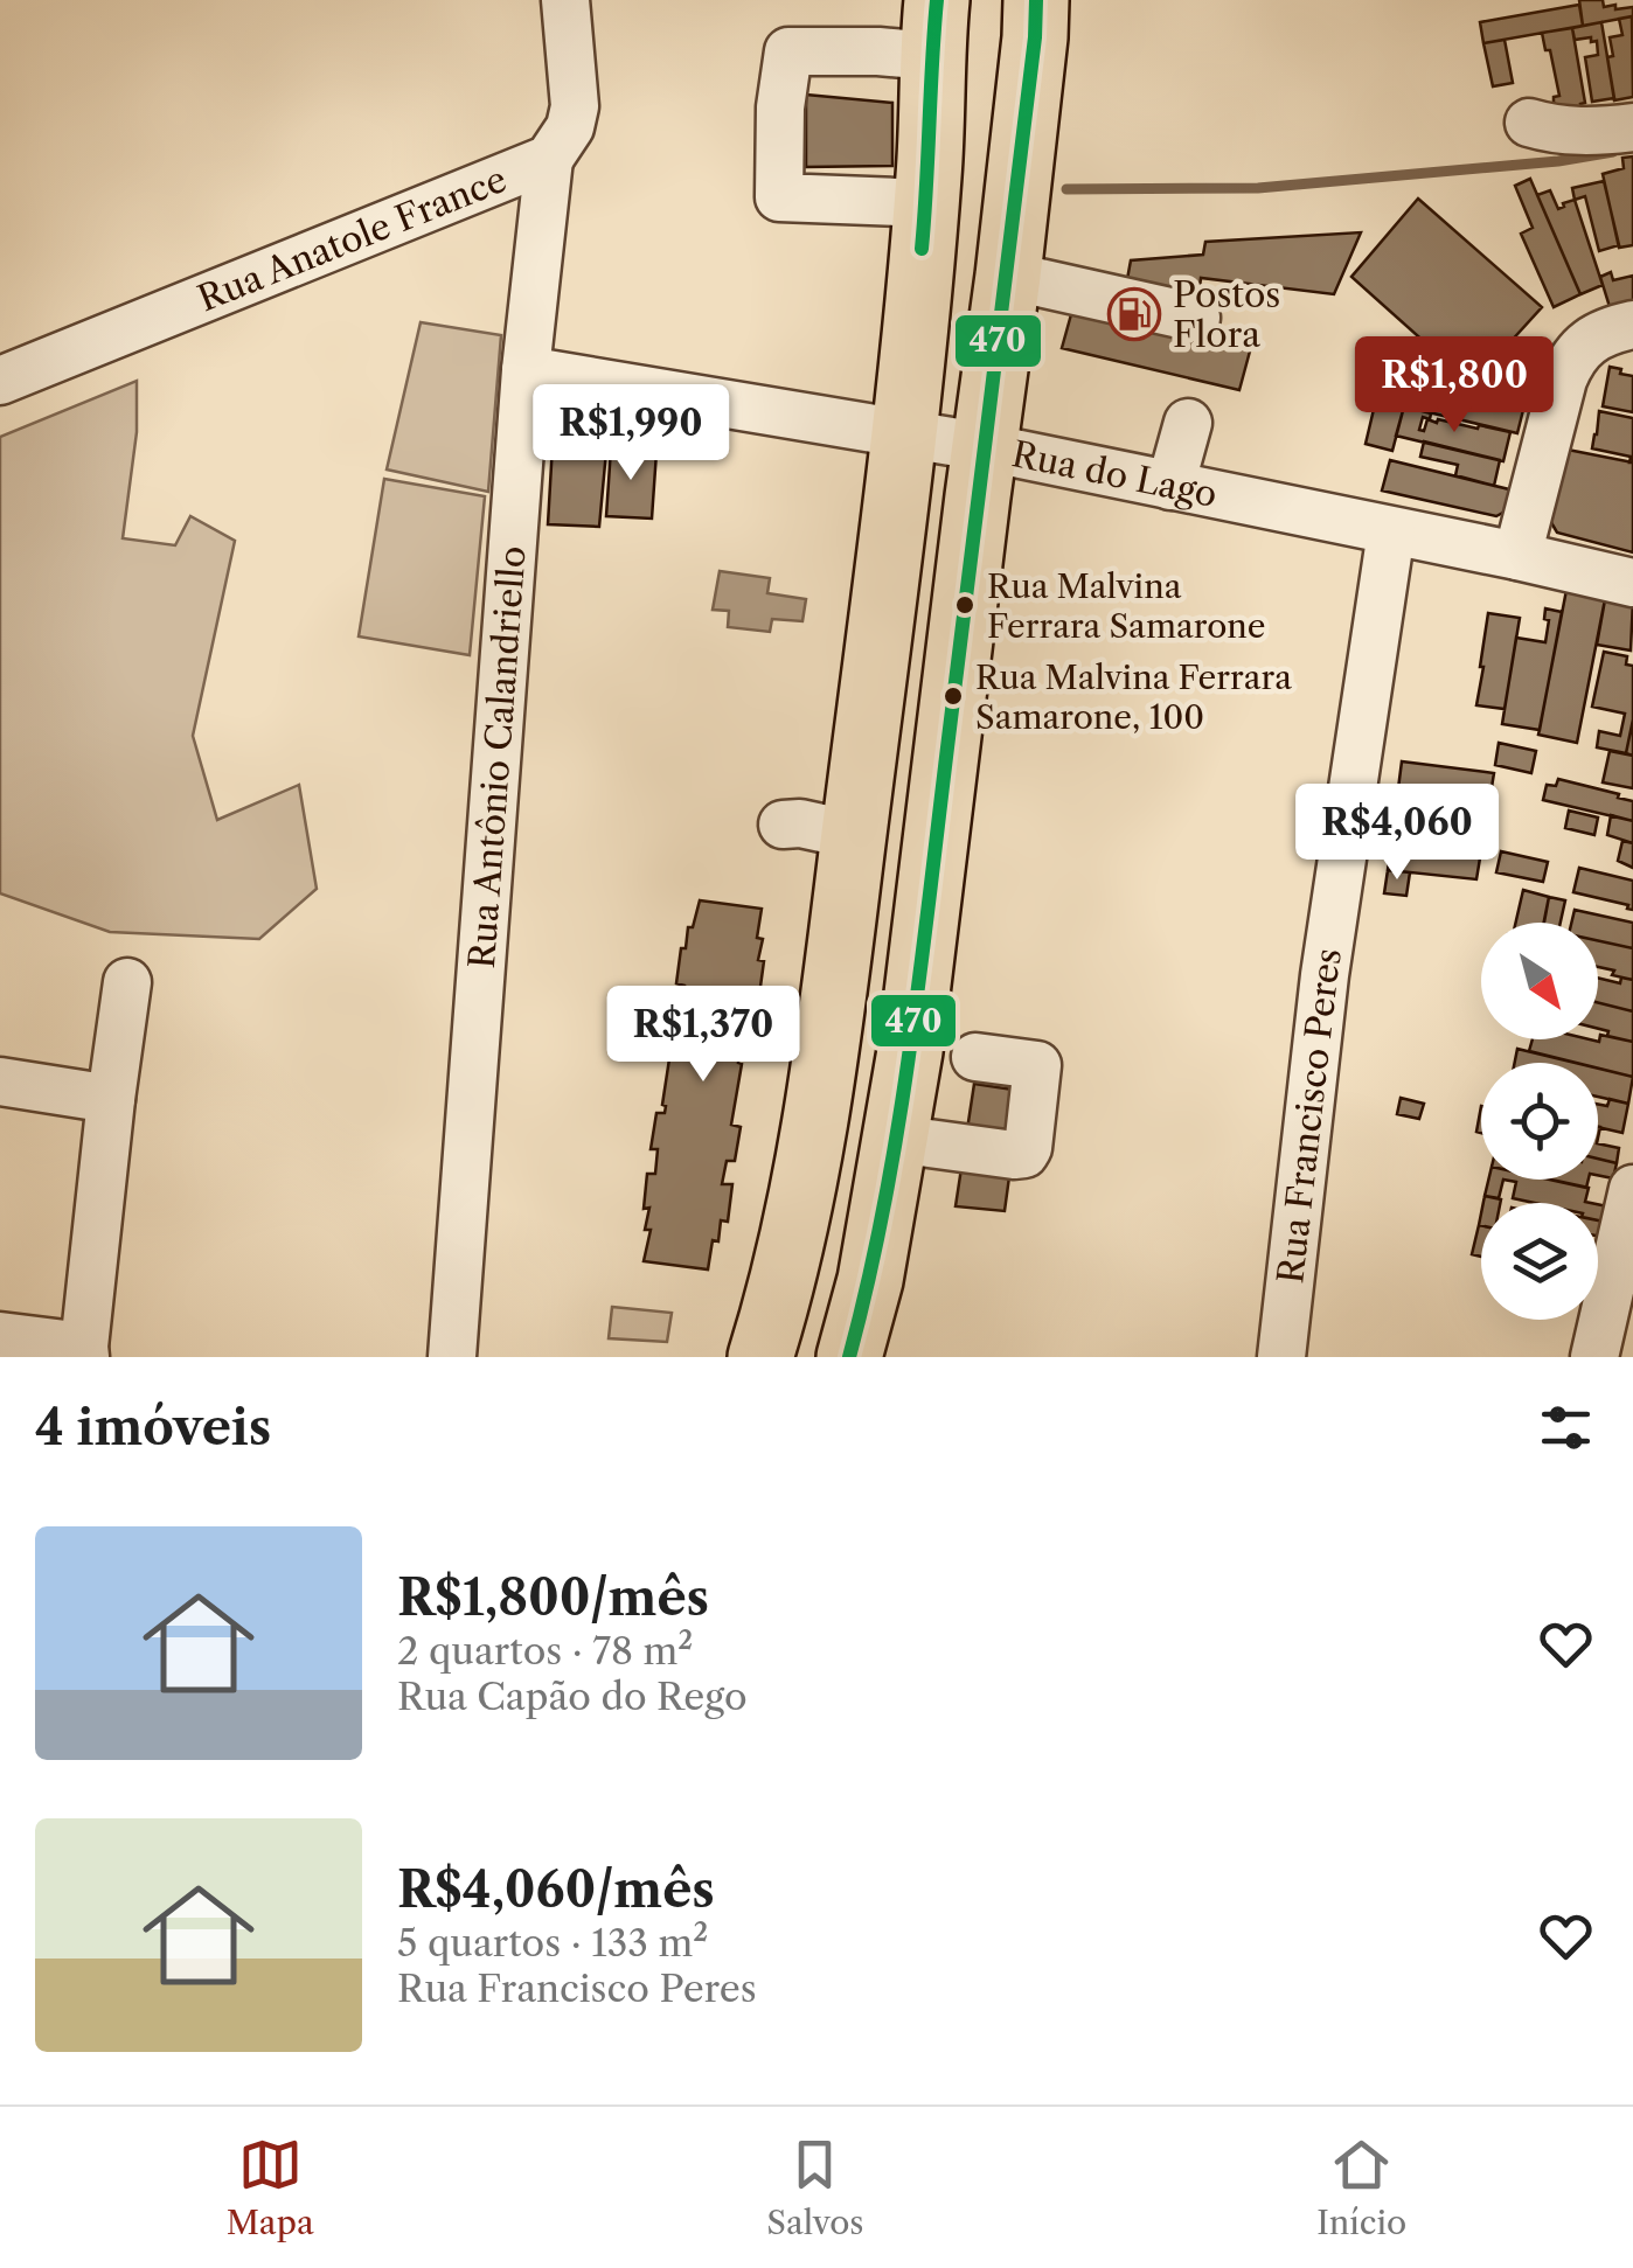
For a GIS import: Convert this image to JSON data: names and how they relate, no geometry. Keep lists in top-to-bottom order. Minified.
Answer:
{"streets":{"street":["Rua Anatole France","Rua do Lago","Rua Antônio Calandriello","Rua Francisco Peres"]},"crossings":[["Rua Anatole France","Rua Antônio Calandriello"],["Rua do Lago","Rua Antônio Calandriello"],["Rua do Lago","Rua Francisco Peres"]],"places":{"fuel station":["Postos Flora"],"other":["Rua Malvina Ferrara Samarone","Rua Malvina Ferrara Samarone, 100"]},"lines":["transit line 470"],"north":"bottom right","page":{"price":["R$1,800","R$1,990","R$4,060","R$1,370"],"heading":"4 imóveis","list":[{"name":"R$1,800/mês","note":"2 quartos · 78 m² · Rua Capão do Rego"},{"name":"R$4,060/mês","note":"5 quartos · 133 m² · Rua Francisco Peres"}],"tabs":["Mapa","Salvos","Início"]}}
